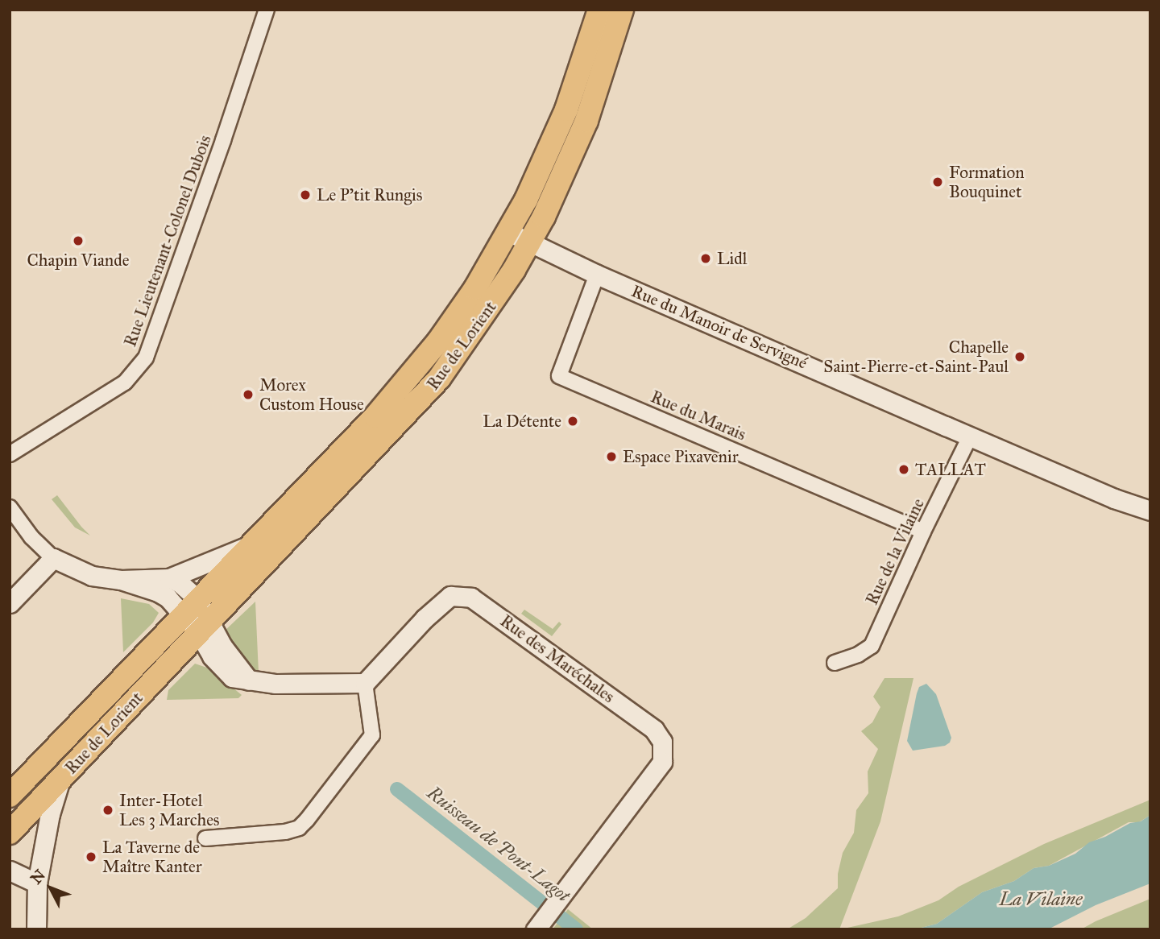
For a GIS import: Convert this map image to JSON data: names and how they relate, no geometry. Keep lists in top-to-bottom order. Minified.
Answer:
{"streets":{"main road":["Rue de Lorient"],"street":["Rue Lieutenant-Colonel Dubois","Rue du Manoir de Servigné","Rue du Marais","Rue de la Vilaine","Rue des Maréchales"]},"crossings":[["Rue du Manoir de Servigné","Rue de Lorient"],["Rue du Manoir de Servigné","Rue du Marais"],["Rue du Manoir de Servigné","Rue de la Vilaine"],["Rue du Marais","Rue de la Vilaine"]],"water":["Ruisseau de Pont-Lagot","La Vilaine"],"places":["Formation Bouquinet","Le P'tit Rungis","Chapin Viande","Lidl","Chapelle Saint-Pierre-et-Saint-Paul","Morex Custom House","La Détente","Espace Pixavenir","TALLAT","Inter-Hotel Les 3 Marches","La Taverne de Maître Kanter"],"north":"top left"}
